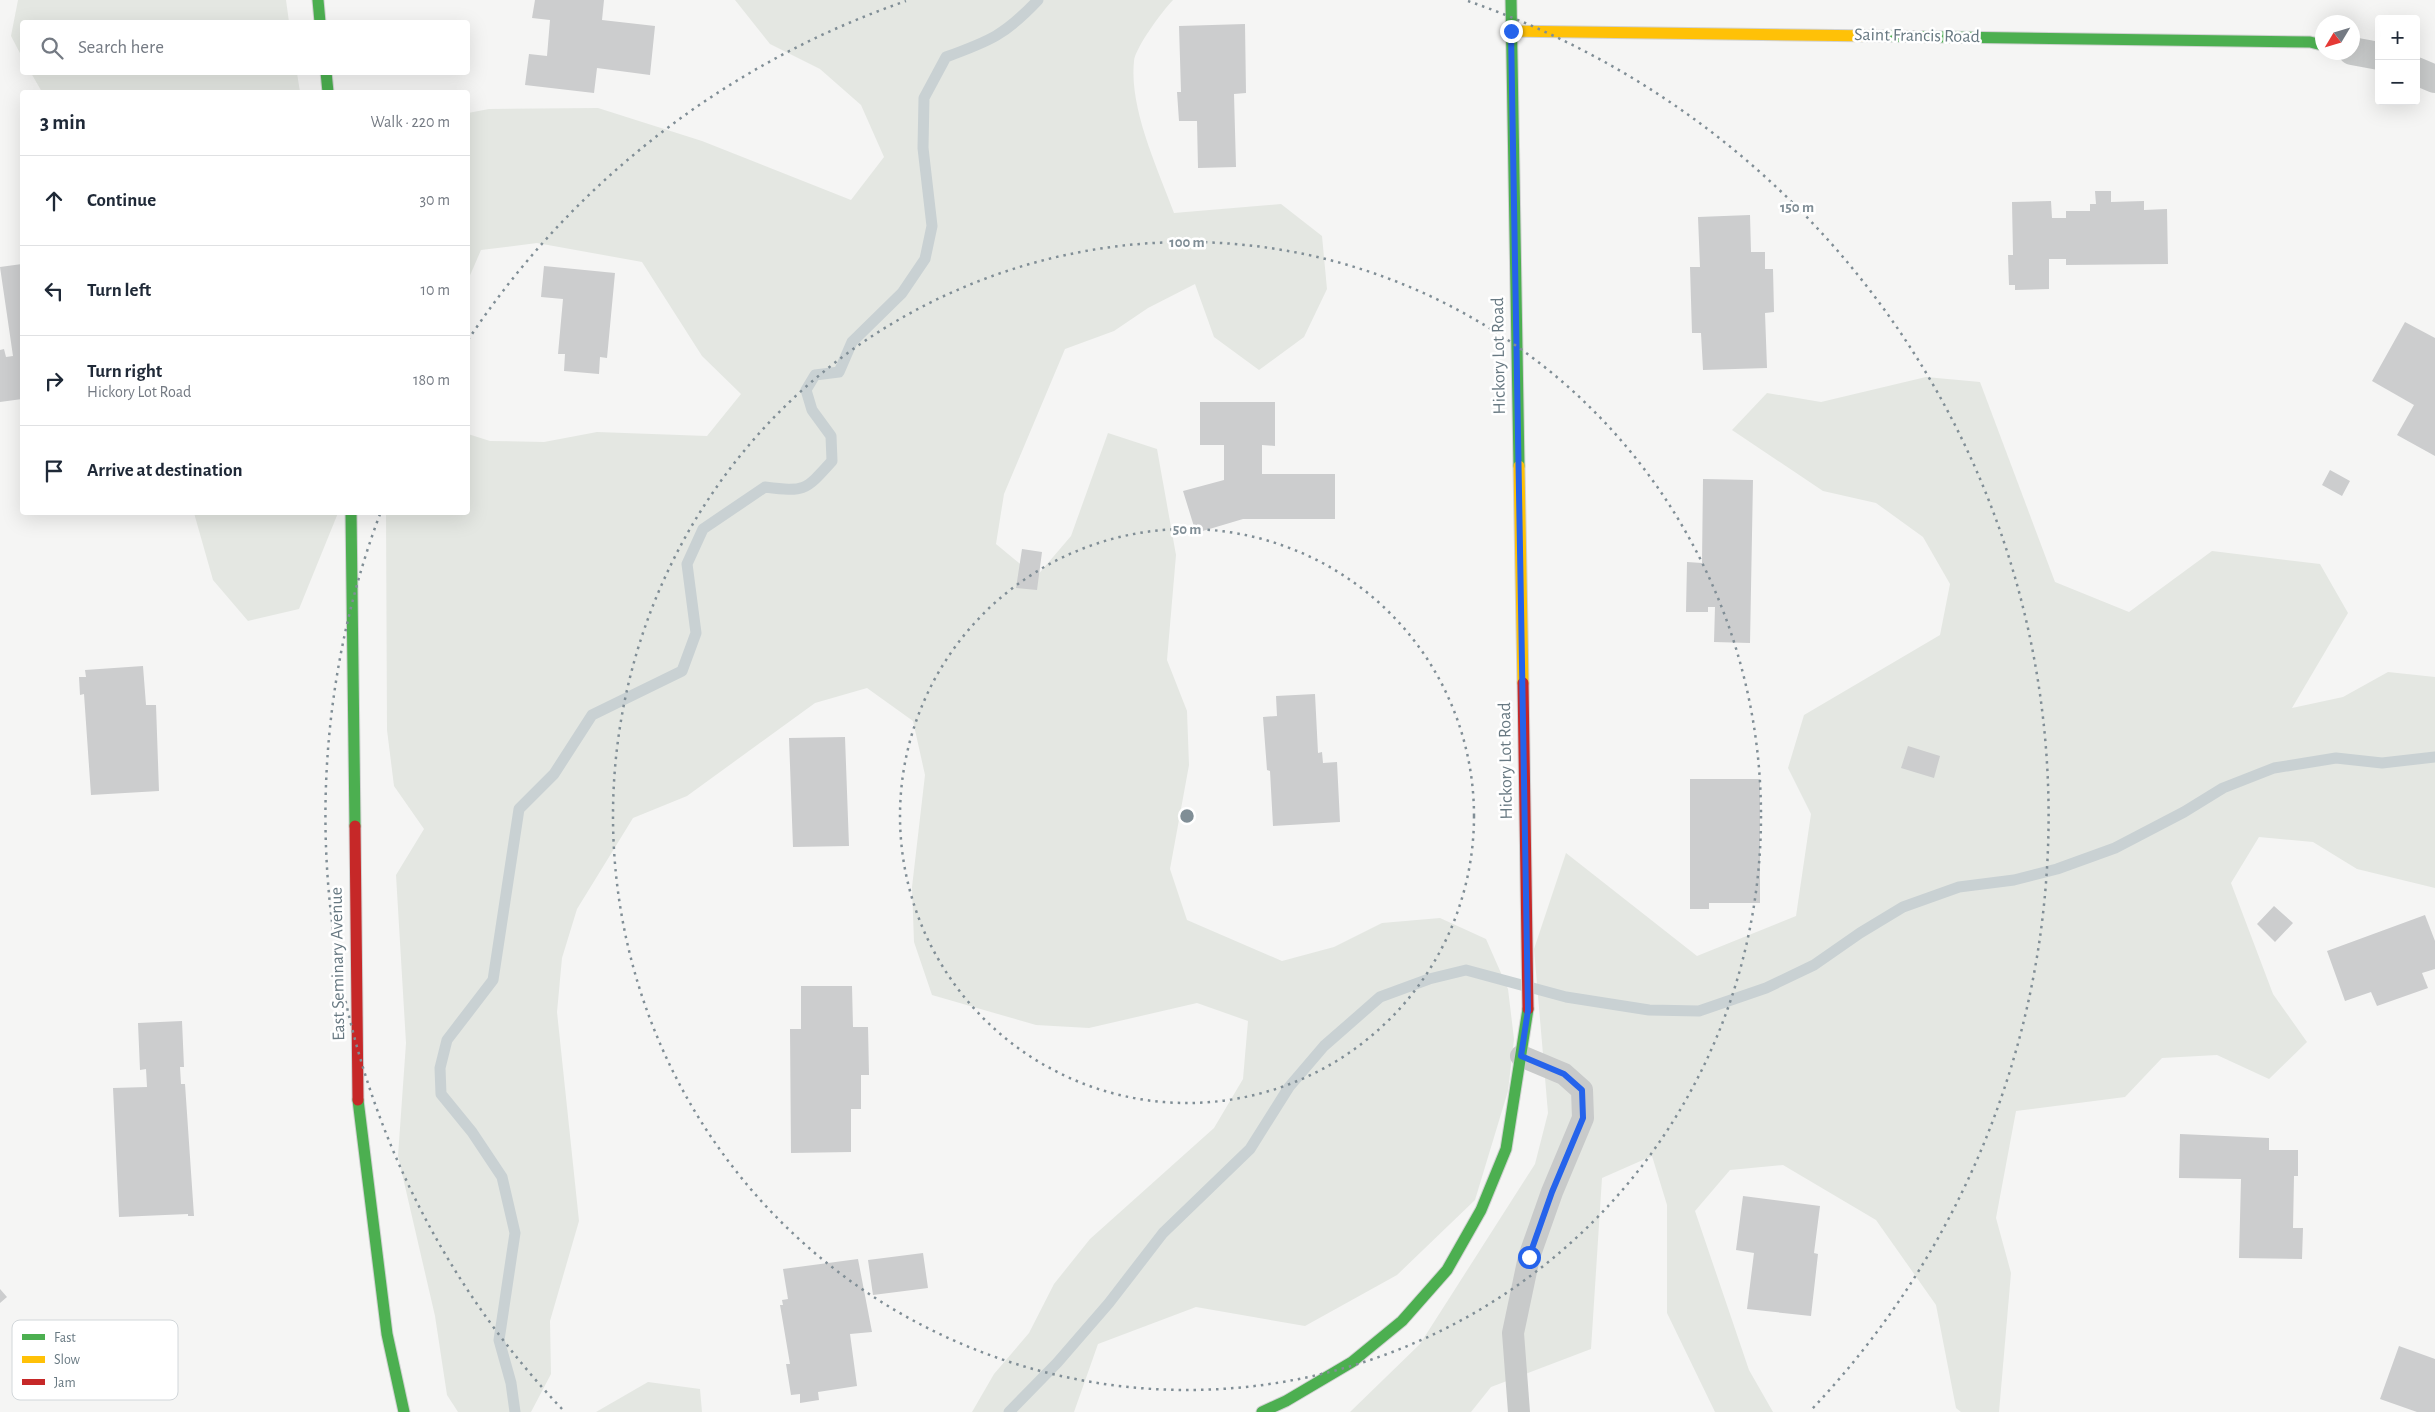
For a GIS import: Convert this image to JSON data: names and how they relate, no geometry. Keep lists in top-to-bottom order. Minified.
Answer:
{"streets":{"street":["Saint Francis Road","Hickory Lot Road","East Seminary Avenue"]},"crossings":[["Saint Francis Road","Hickory Lot Road"]],"legend":["Fast","Slow","Jam"],"north":"bottom left","page":{"map_buttons":["+","−"],"search":"Search here","heading":["3 min","Walk · 220 m"],"list":[["Continue","30 m"],["Turn left","10 m"],["Turn right","Hickory Lot Road","180 m"],"Arrive at destination"]},"rings":["150 m","100 m","50 m"]}
